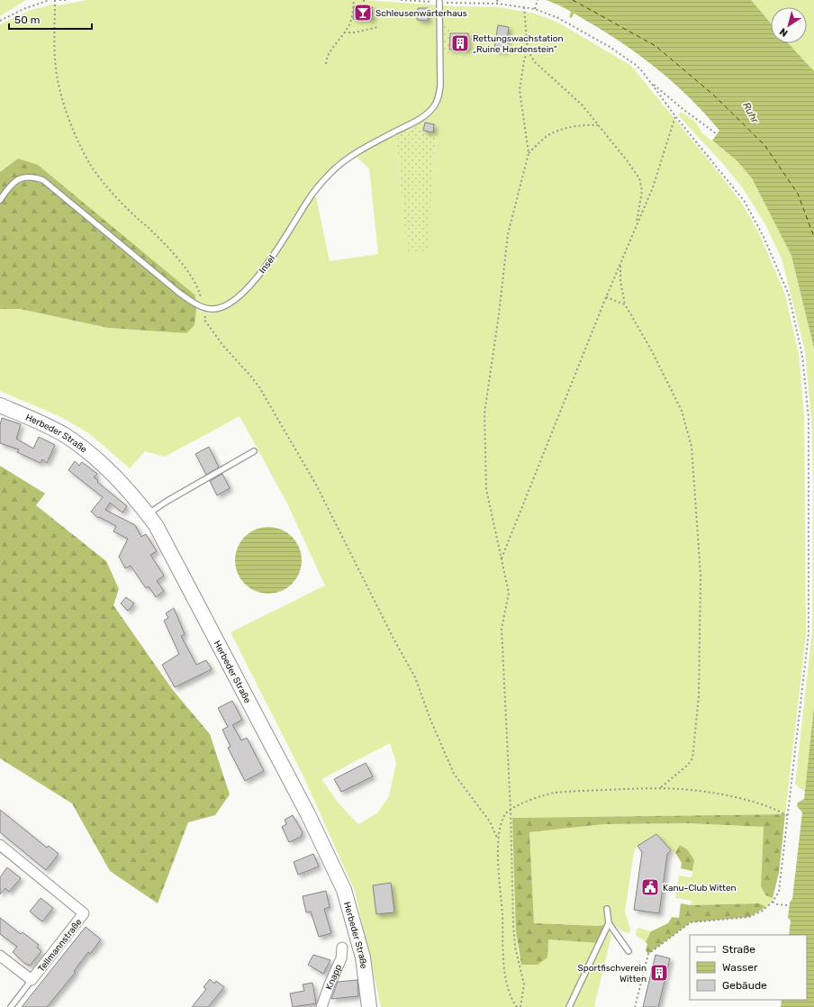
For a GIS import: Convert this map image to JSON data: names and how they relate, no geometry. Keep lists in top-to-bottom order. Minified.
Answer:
{"streets":{"main road":["Herbeder Straße"],"street":["Tellmannstraße","Knapp"],"lane":["Insel"]},"water":["Ruhr"],"places":{"bar":["Schleusenwärterhaus"],"building":["Rettungswachstation „Ruine Hardenstein“","Sportfischverein Witten"],"public building":["Kanu-Club Witten"]},"legend":["Straße","Wasser","Gebäude"],"scale_bar":"50 m","north":"bottom left"}
